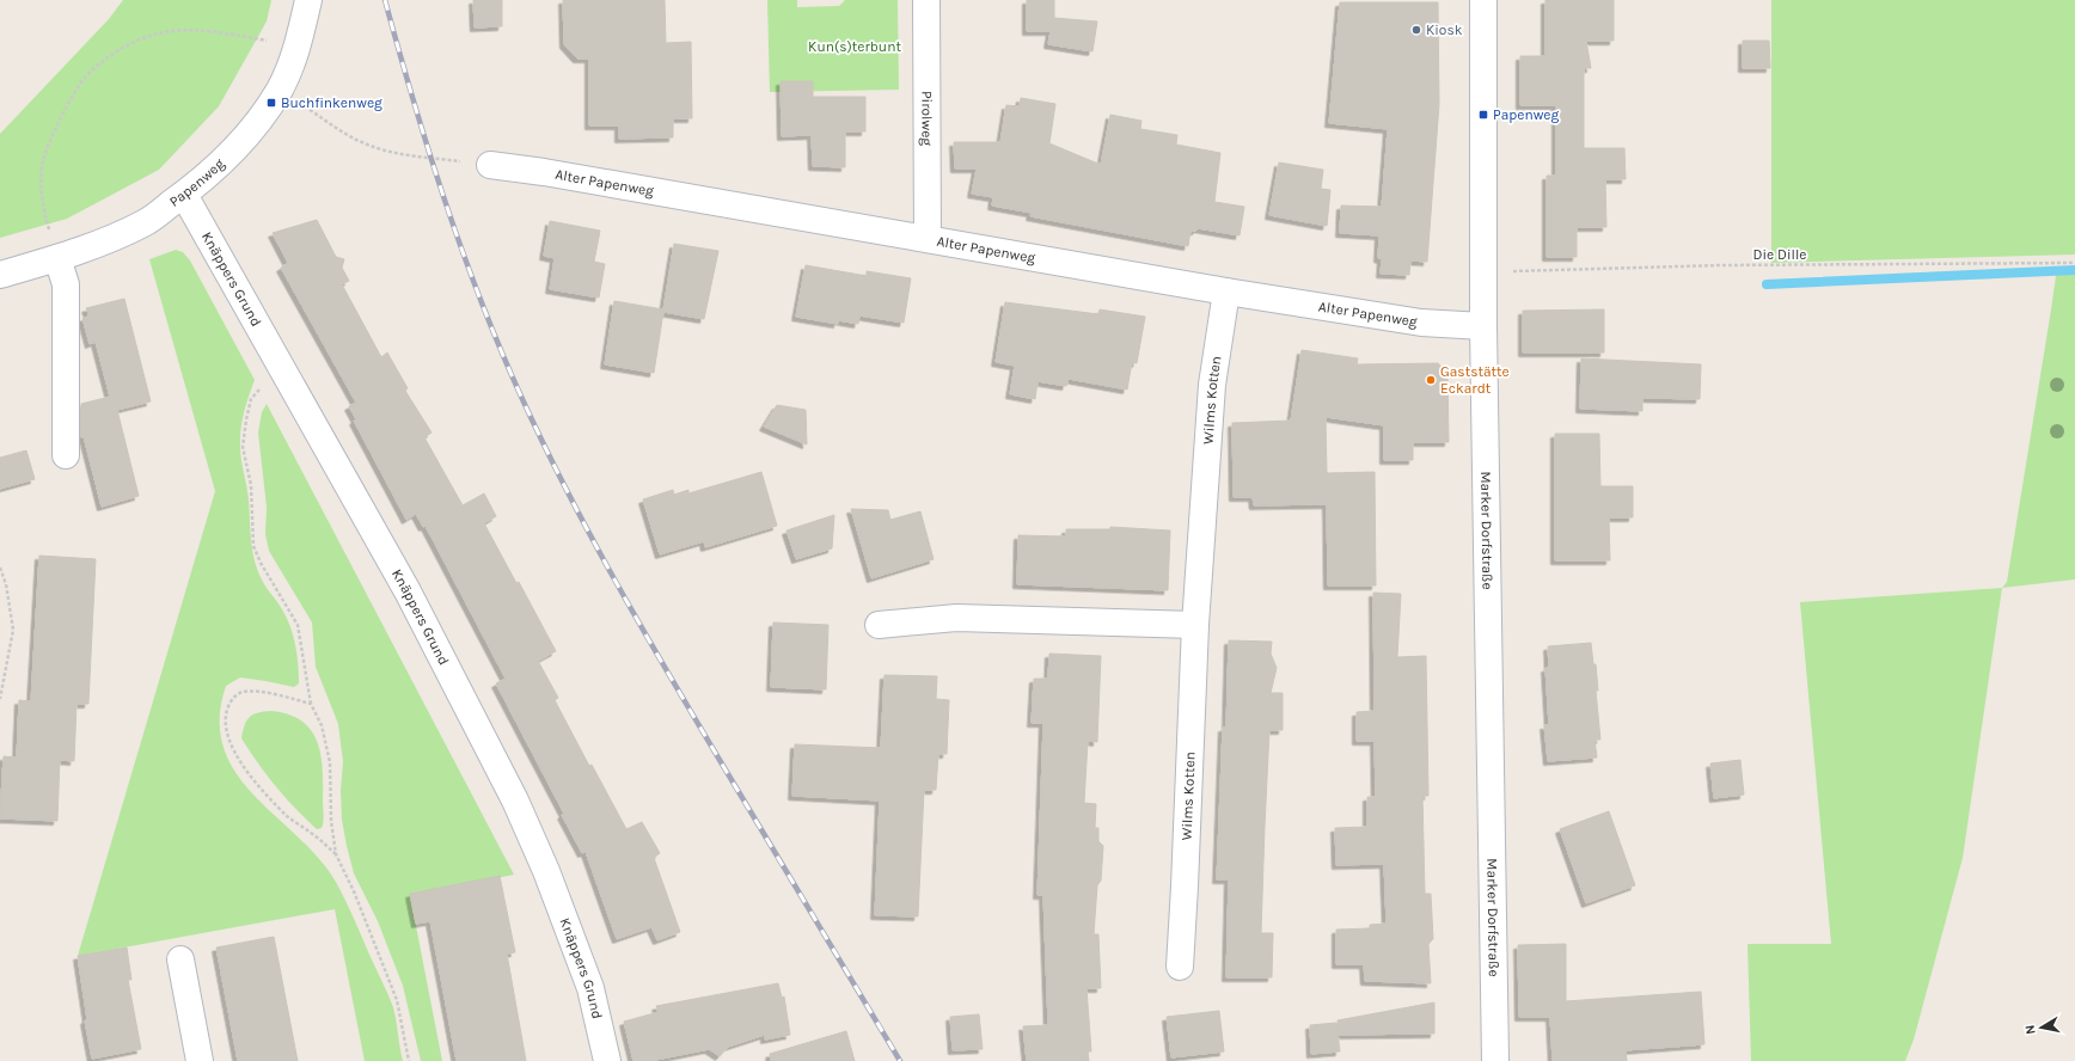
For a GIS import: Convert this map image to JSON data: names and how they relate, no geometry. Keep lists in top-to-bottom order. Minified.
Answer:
{"streets":{"street":["Pirolweg","Papenweg","Alter Papenweg","Knäppers Grund","Wilms Kotten","Marker Dorfstraße"],"path":["Die Dille"]},"crossings":[["Pirolweg","Alter Papenweg"],["Papenweg","Knäppers Grund"],["Alter Papenweg","Wilms Kotten"],["Alter Papenweg","Marker Dorfstraße"],["Die Dille","Marker Dorfstraße"]],"parks":["Kun(s)terbunt"],"places":{"other":["Kiosk","Gaststätte Eckardt"],"transit":["Buchfinkenweg","Papenweg"]},"north":"left"}
